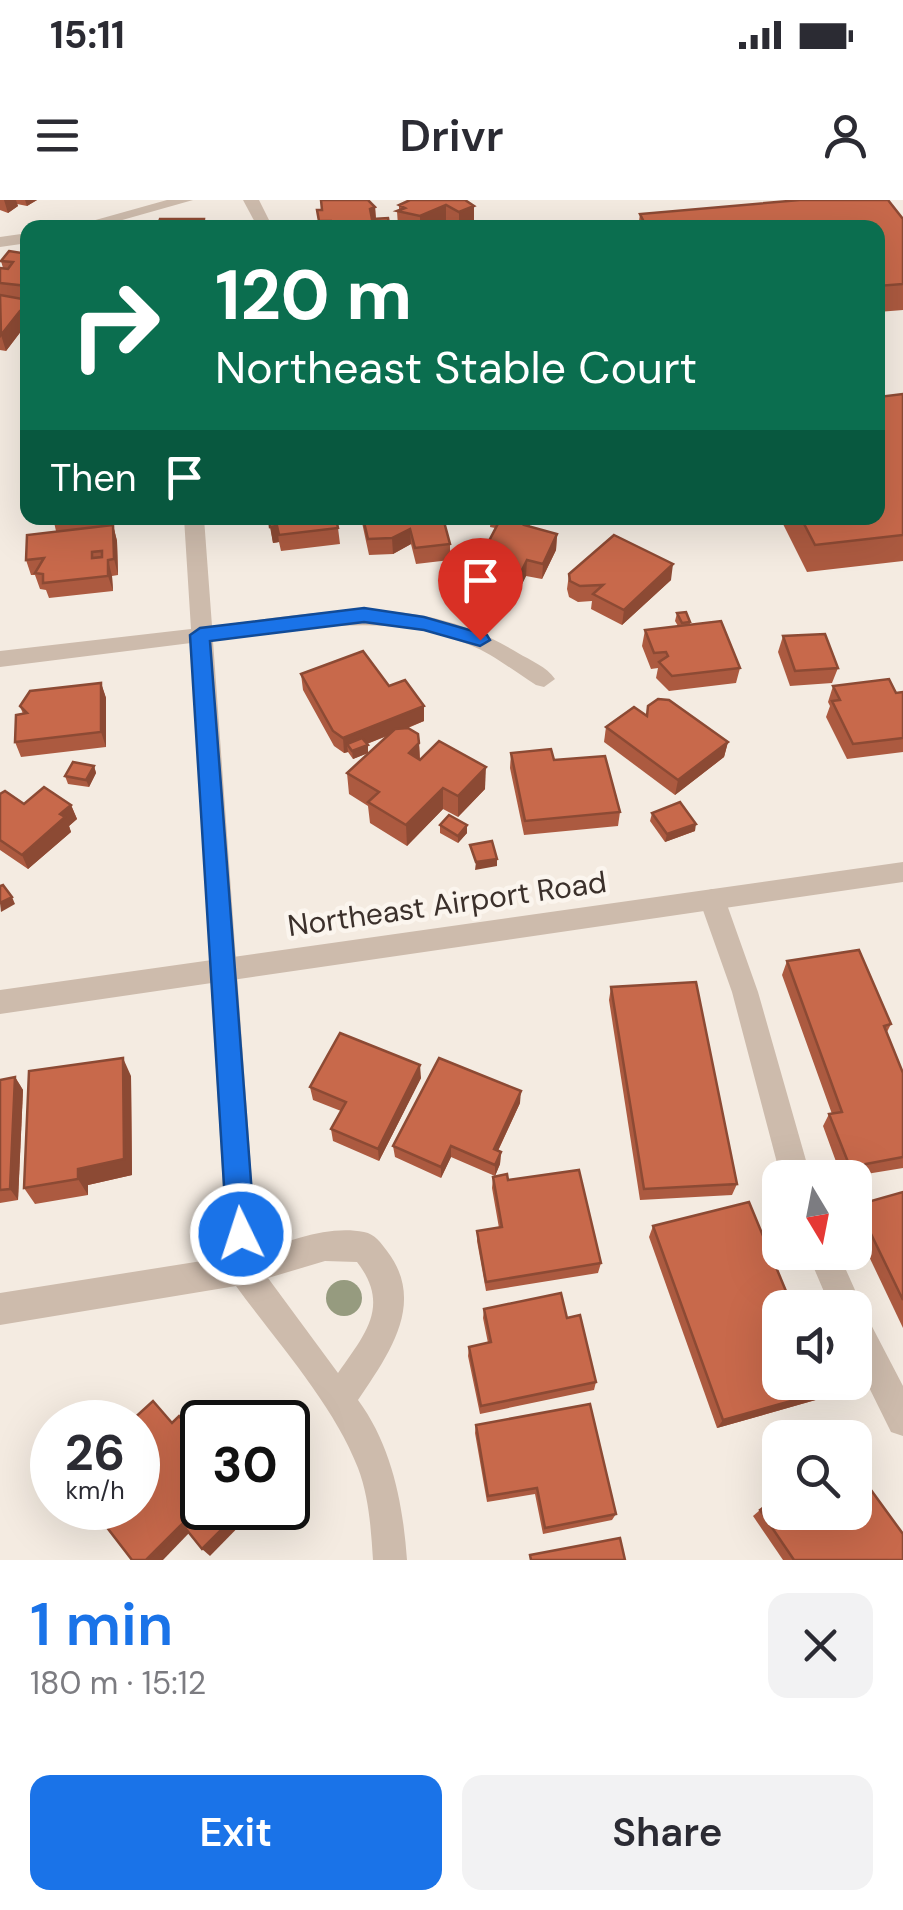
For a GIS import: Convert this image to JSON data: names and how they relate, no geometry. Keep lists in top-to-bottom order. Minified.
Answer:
{"streets":{"street":["Northeast Airport Road"]},"north":"bottom","page":{"status":"15:11","header":"Drivr","turn":["120 m","Northeast Stable Court"],"then":"Then","speed":"26 km/h","limit":"30","heading":["1 min","180 m · 15:12"],"buttons":["Exit","Share"]}}
